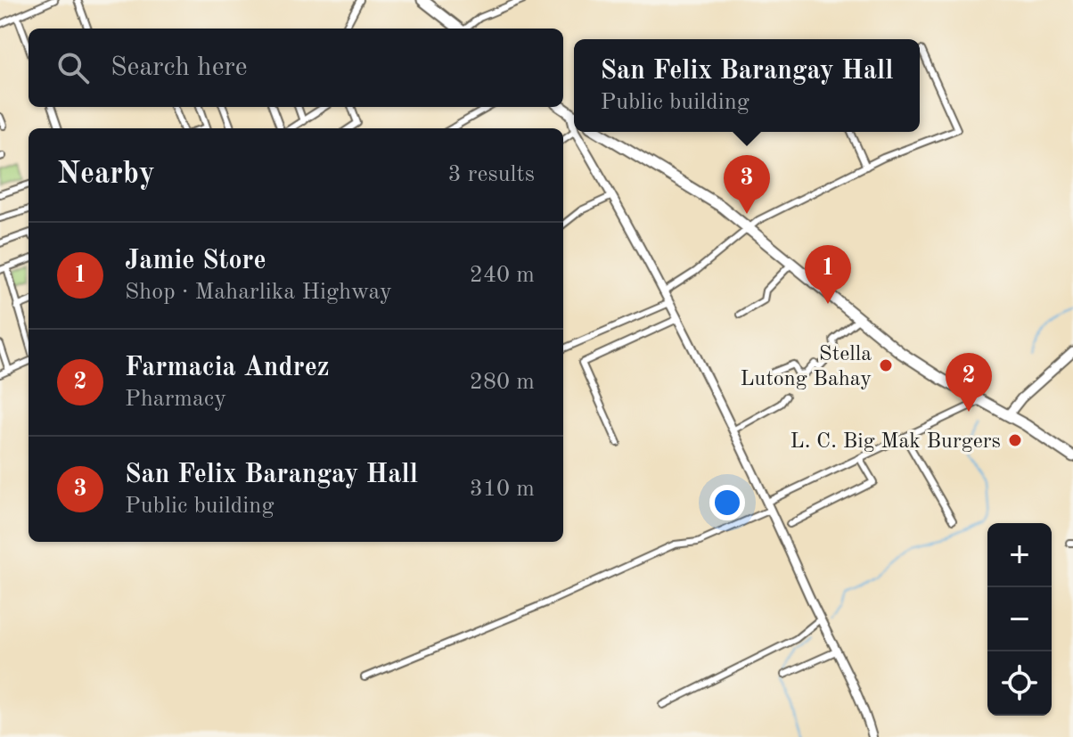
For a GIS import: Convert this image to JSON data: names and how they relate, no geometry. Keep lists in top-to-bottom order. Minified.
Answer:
{"places":["Stella Lutong Bahay","L. C. Big Mak Burgers"],"page":{"search":"Search here","popup":["San Felix Barangay Hall","Public building"],"heading":["Nearby","3 results"],"pins":["3","1","2"],"list":[{"mark":"1","name":"Jamie Store","note":"Shop · Maharlika Highway","value":"240 m"},{"mark":"2","name":"Farmacia Andrez","note":"Pharmacy","value":"280 m"},{"mark":"3","name":"San Felix Barangay Hall","note":"Public building","value":"310 m"}],"map_buttons":["+","−"]}}
